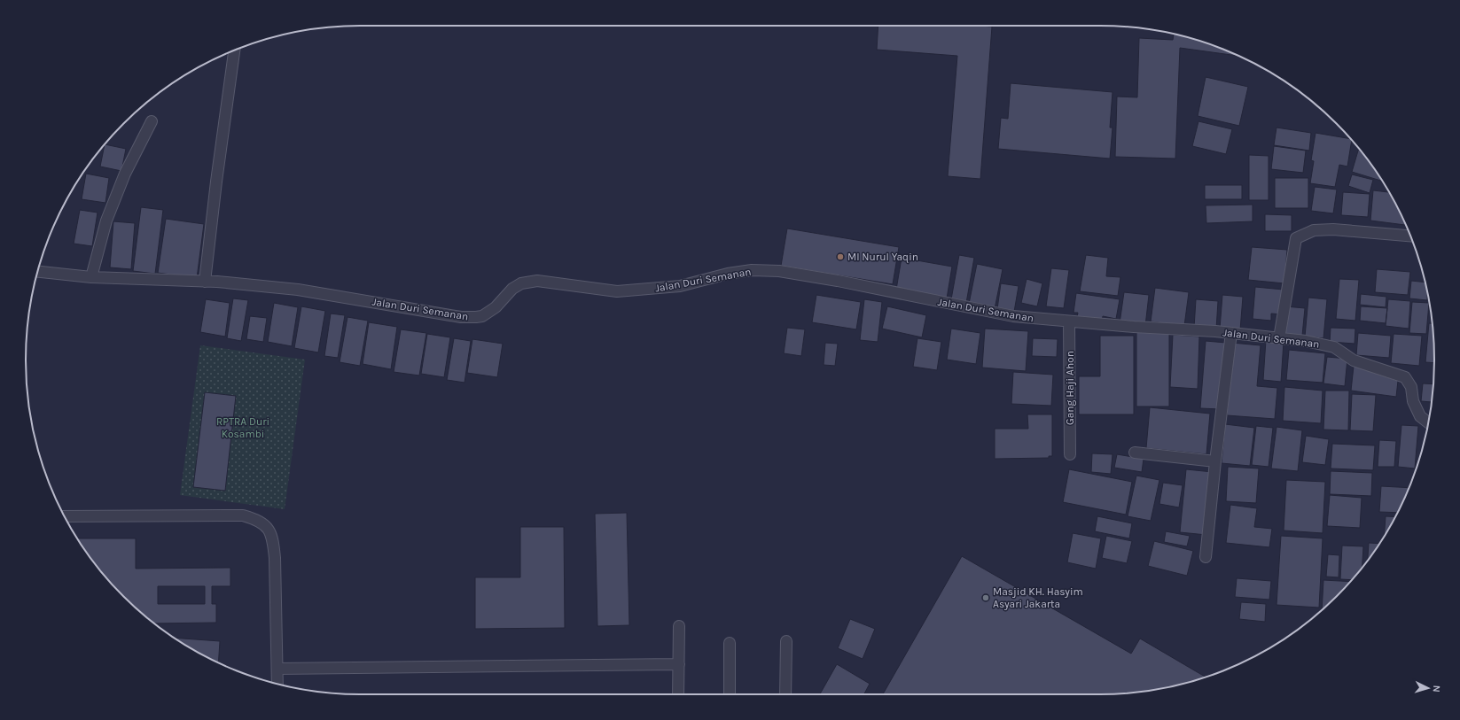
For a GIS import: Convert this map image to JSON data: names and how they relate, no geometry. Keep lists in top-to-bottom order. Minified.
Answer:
{"streets":{"street":["Jalan Duri Semanan","Gang Haji Ahon"]},"crossings":[["Jalan Duri Semanan","Gang Haji Ahon"]],"parks":["RPTRA Duri Kosambi"],"places":["MI Nurul Yaqin","Masjid KH. Hasyim Asyari Jakarta"],"north":"right"}
